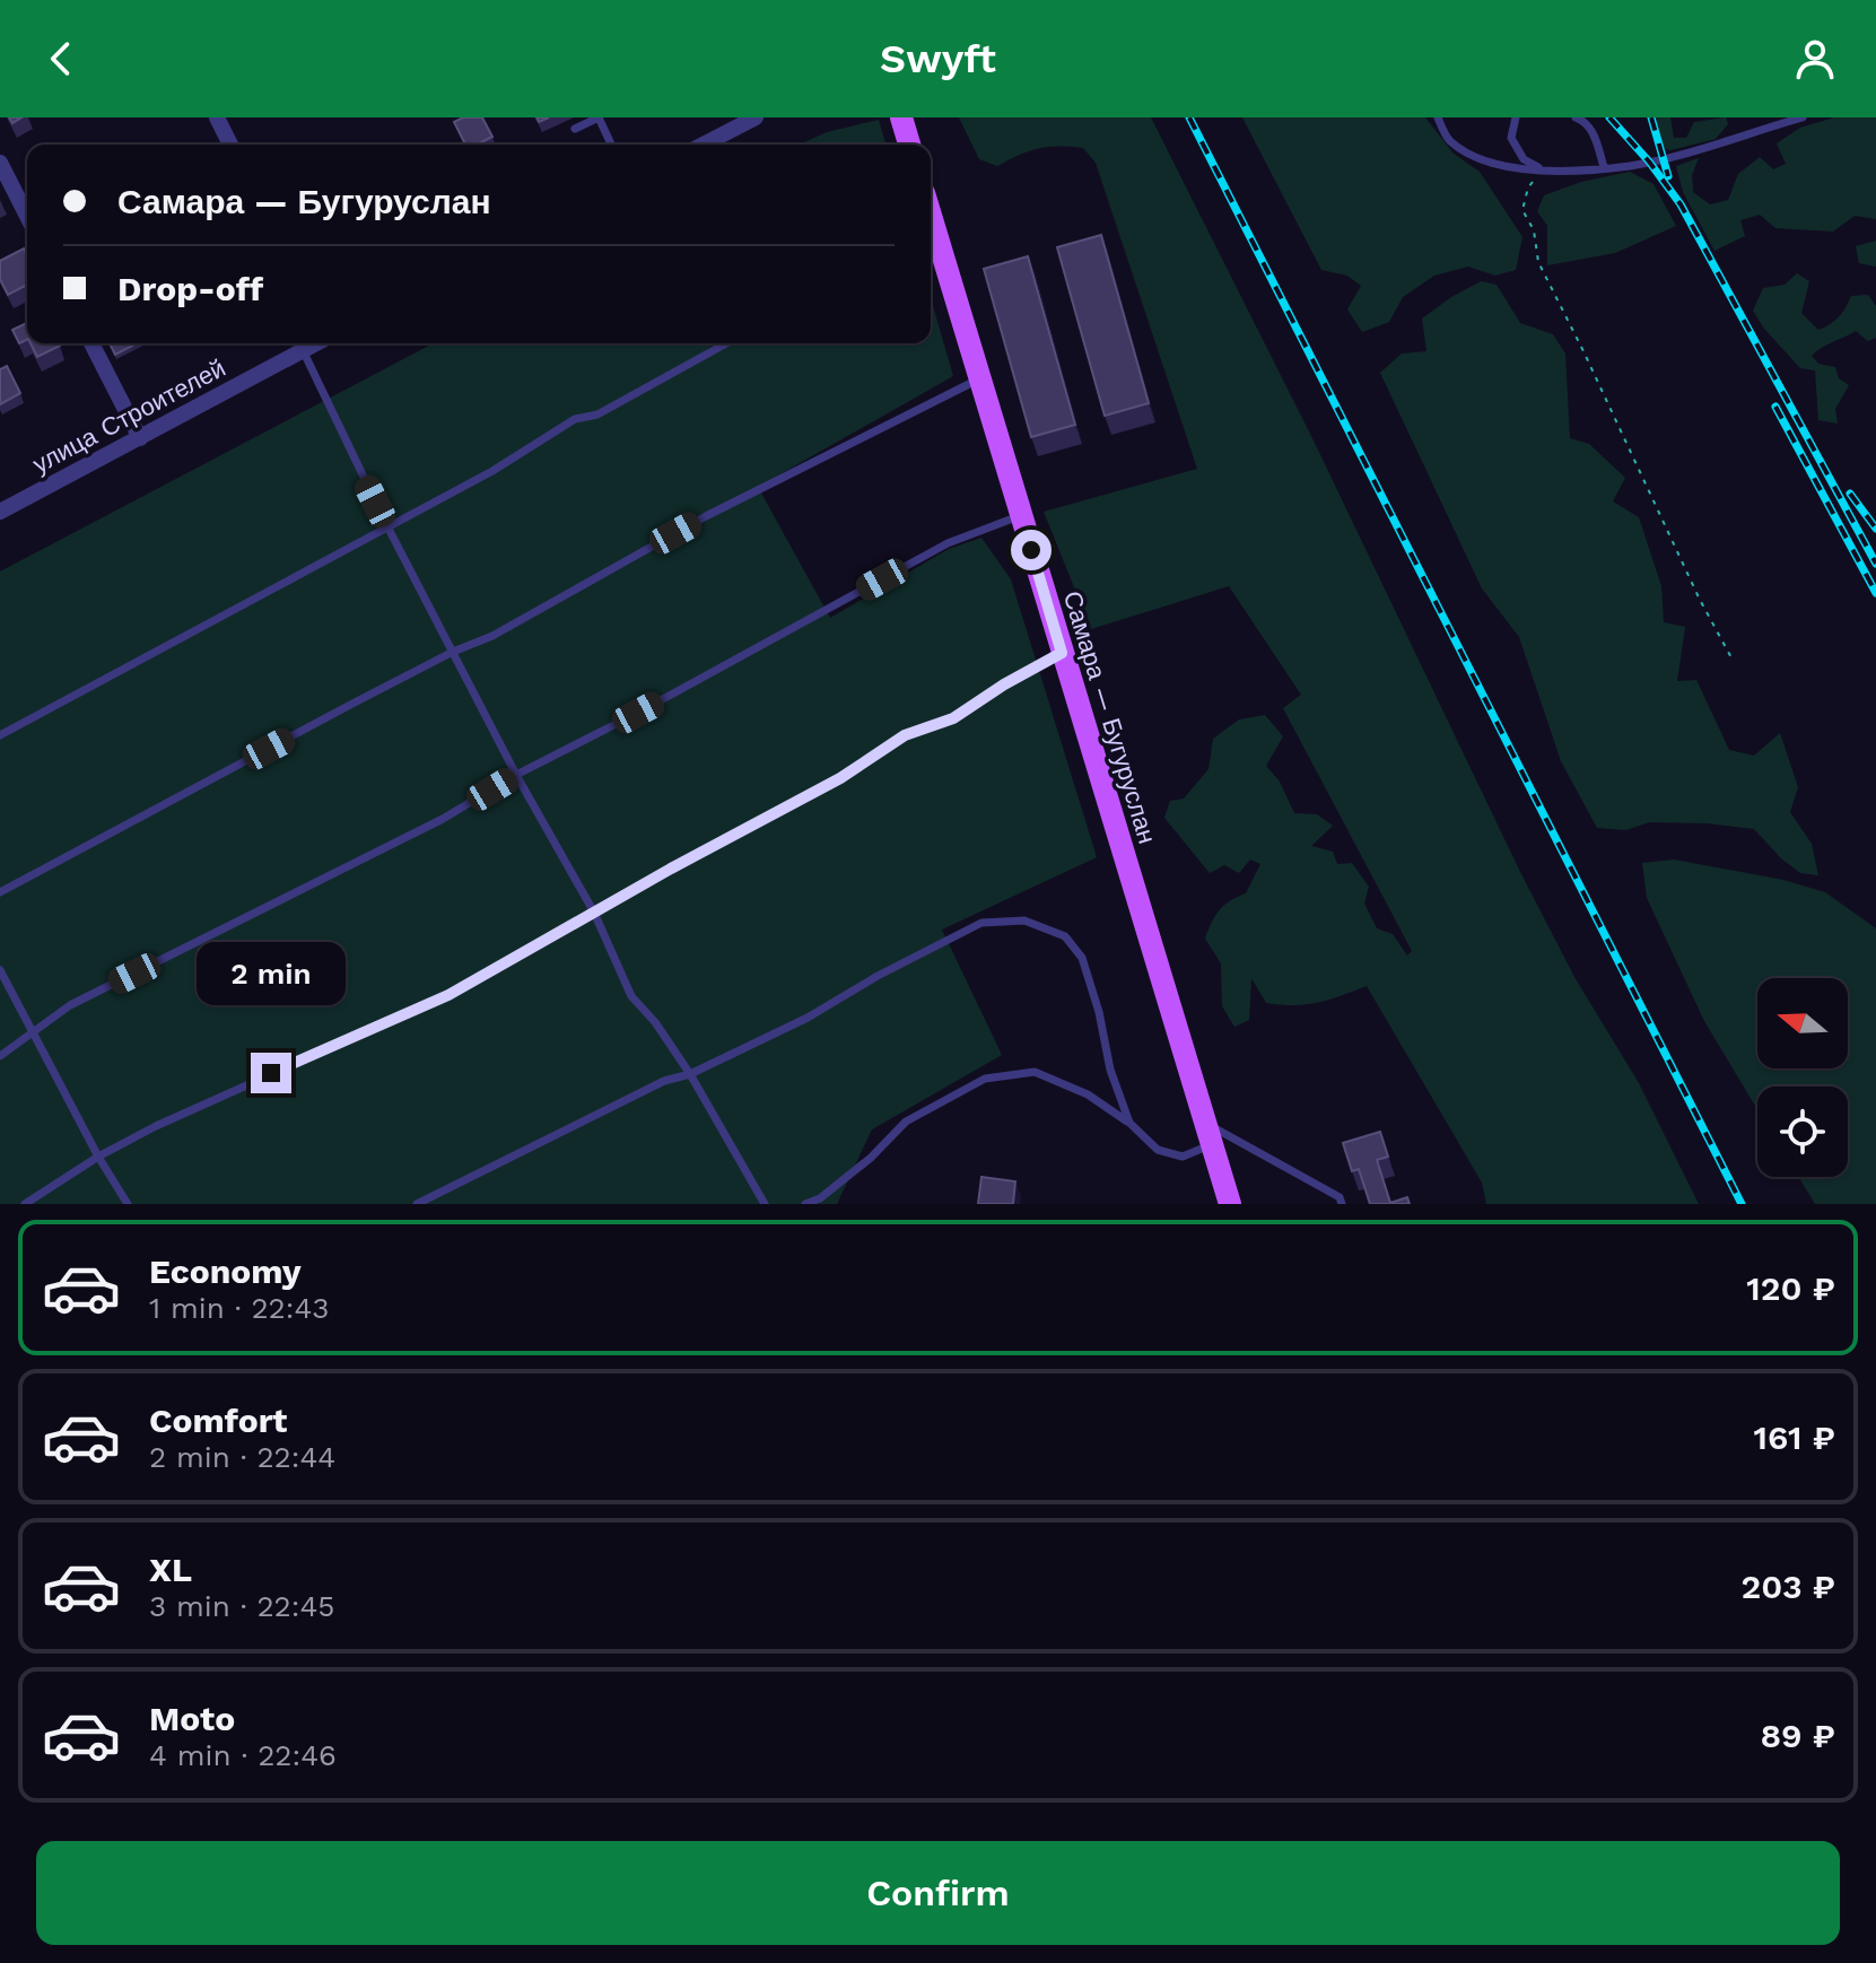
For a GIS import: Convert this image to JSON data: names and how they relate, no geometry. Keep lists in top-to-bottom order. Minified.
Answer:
{"streets":{"main road":["Самара — Бугуруслан"],"street":["улица Строителей"]},"north":"left","page":{"header":"Swyft","banner":["Самара — Бугуруслан","Drop-off"],"bubble":"2 min","list":[{"name":"Economy","note":"1 min · 22:43","value":"120 ₽"},{"name":"Comfort","note":"2 min · 22:44","value":"161 ₽"},{"name":"XL","note":"3 min · 22:45","value":"203 ₽"},{"name":"Moto","note":"4 min · 22:46","value":"89 ₽"}],"buttons":"Confirm"}}
